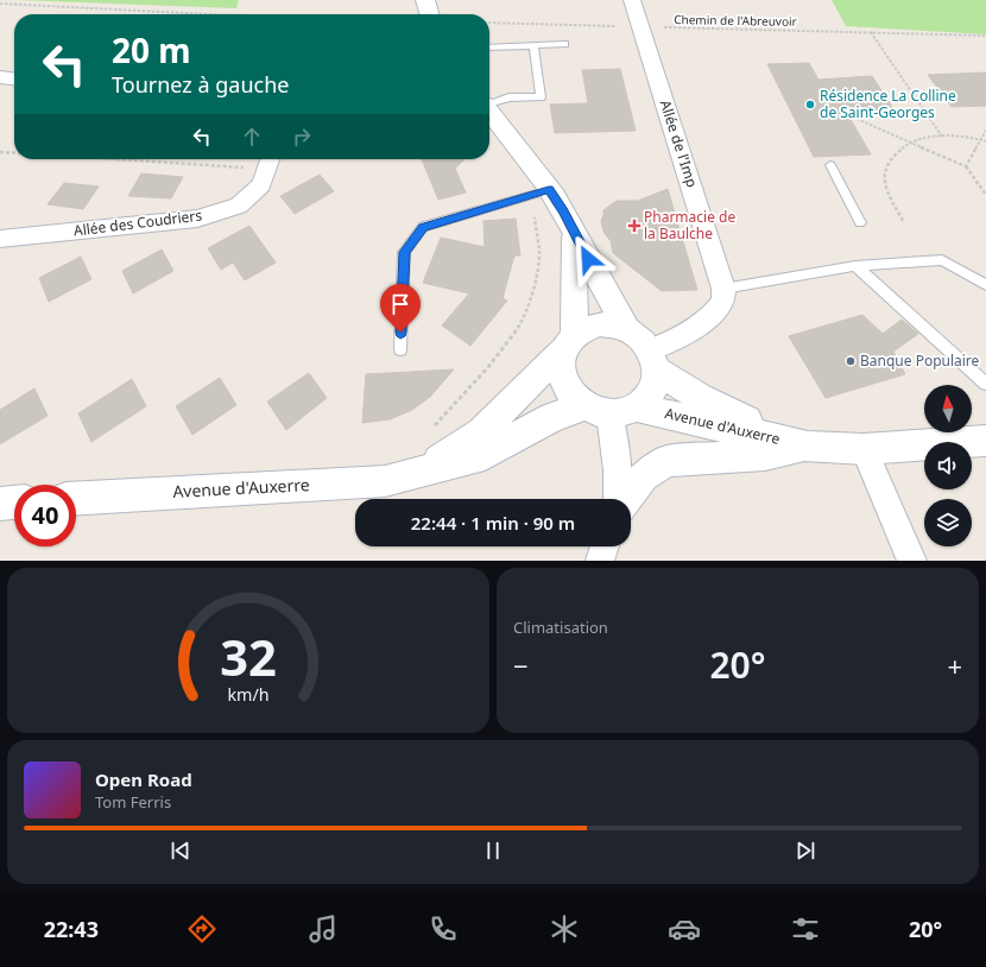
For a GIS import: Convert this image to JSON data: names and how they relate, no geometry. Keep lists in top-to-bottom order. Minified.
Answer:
{"streets":{"main road":["Avenue d'Auxerre"],"street":["Allée de l'Imp","Allée des Coudriers"],"path":["Chemin de l'Abreuvoir"]},"crossings":[["Chemin de l'Abreuvoir","Allée de l'Imp"]],"places":{"other":["Résidence La Colline de Saint-Georges","Banque Populaire"],"health":["Pharmacie de la Baulche"]},"north":"top","page":{"turn":["20 m","Tournez à gauche"],"limit":"40","trip":"22:44 · 1 min · 90 m","tile":"Climatisation","heat":["−","20°","+"],"song":["Open Road","Tom Ferris"],"tabs":["22:43","20°"],"gauge":["32","km/h"]}}
